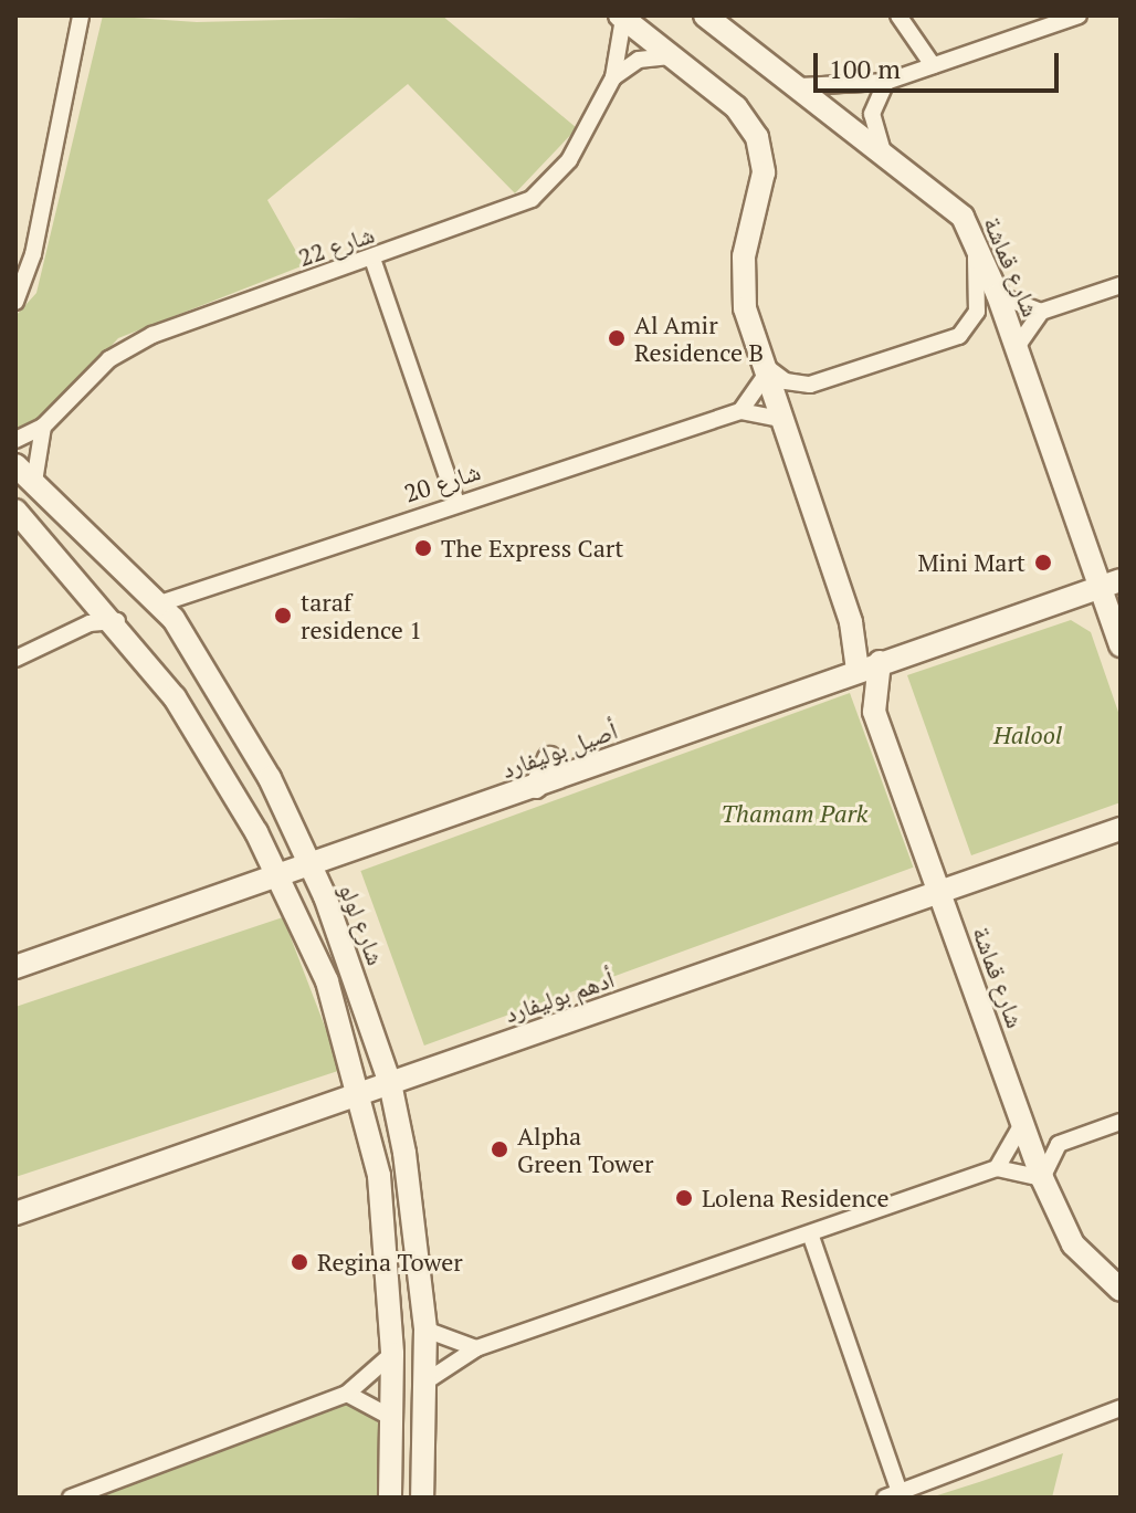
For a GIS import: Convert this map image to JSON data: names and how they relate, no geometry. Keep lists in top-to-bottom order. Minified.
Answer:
{"streets":{"street":["شارع 22","شارع قماشة","شارع 20","أصيل بوليفارد","شارع لولو","أدهم بوليفارد"]},"crossings":[["شارع 22","شارع قماشة"],["شارع قماشة","شارع 20"],["شارع قماشة","أصيل بوليفارد"],["شارع قماشة","أدهم بوليفارد"],["شارع 20","شارع لولو"],["أصيل بوليفارد","شارع لولو"],["شارع لولو","أدهم بوليفارد"]],"parks":["Halool","Thamam Park"],"places":["Al Amir Residence B","The Express Cart","Mini Mart","taraf residence 1","Alpha Green Tower","Lolena Residence","Regina Tower"],"scale_bar":"100 m"}
